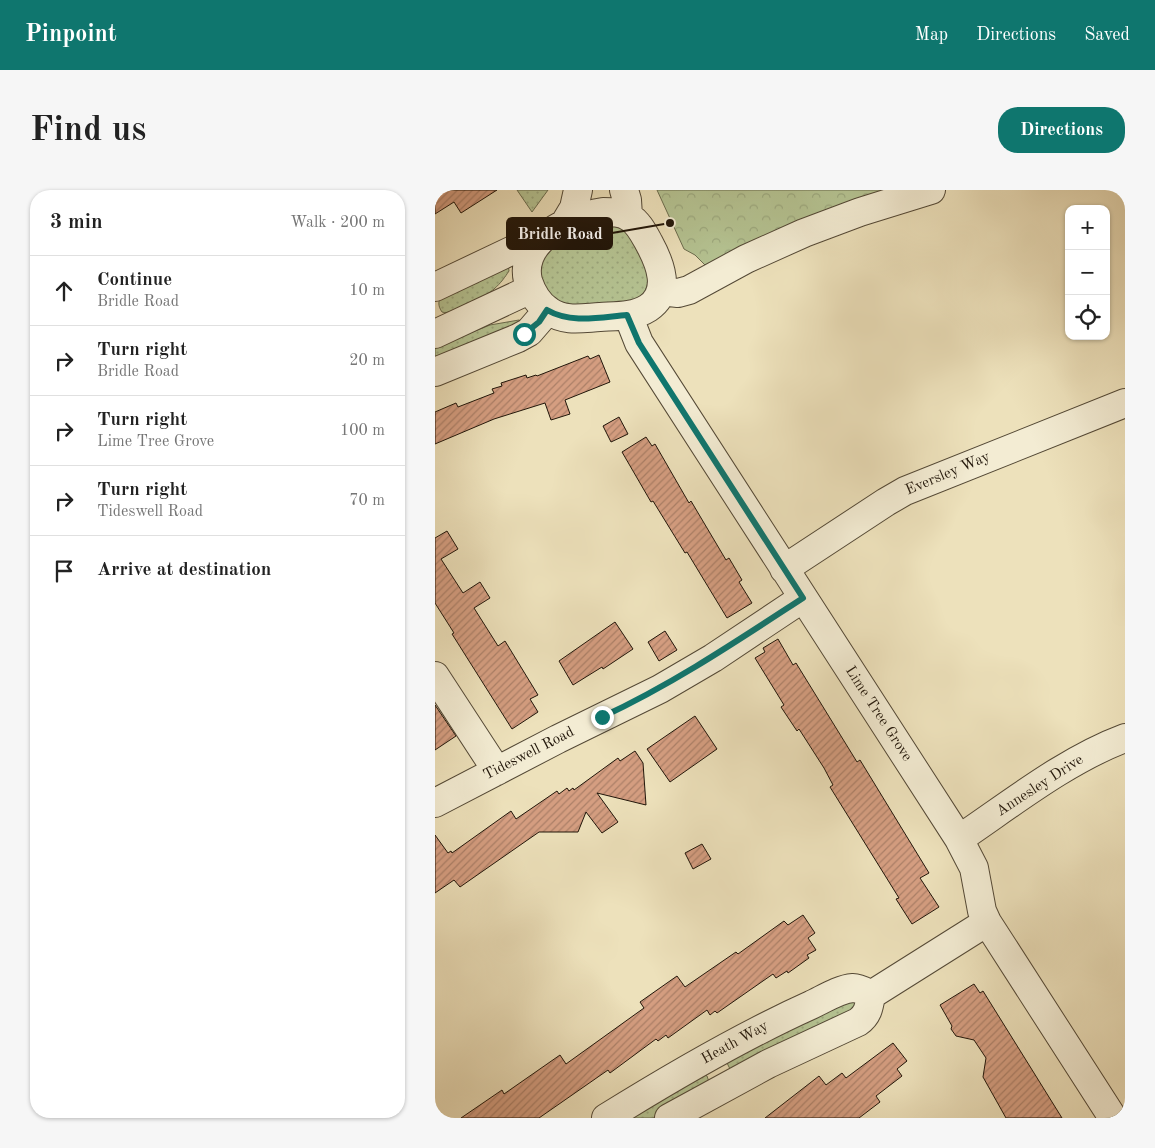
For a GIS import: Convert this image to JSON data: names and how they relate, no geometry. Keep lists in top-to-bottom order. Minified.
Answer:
{"streets":{"street":["Eversley Way","Lime Tree Grove","Tideswell Road","Annesley Drive","Heath Way"]},"crossings":[["Eversley Way","Lime Tree Grove"],["Lime Tree Grove","Tideswell Road"],["Lime Tree Grove","Annesley Drive"]],"places":["Bridle Road"],"page":{"header":"Pinpoint","nav":["Map","Directions","Saved"],"buttons":"Directions","title":"Find us","heading":["3 min","Walk · 200 m"],"map_buttons":["+","−"],"list":[["Continue","Bridle Road","10 m"],["Turn right","Bridle Road","20 m"],["Turn right","Lime Tree Grove","100 m"],["Turn right","Tideswell Road","70 m"],"Arrive at destination"]}}
